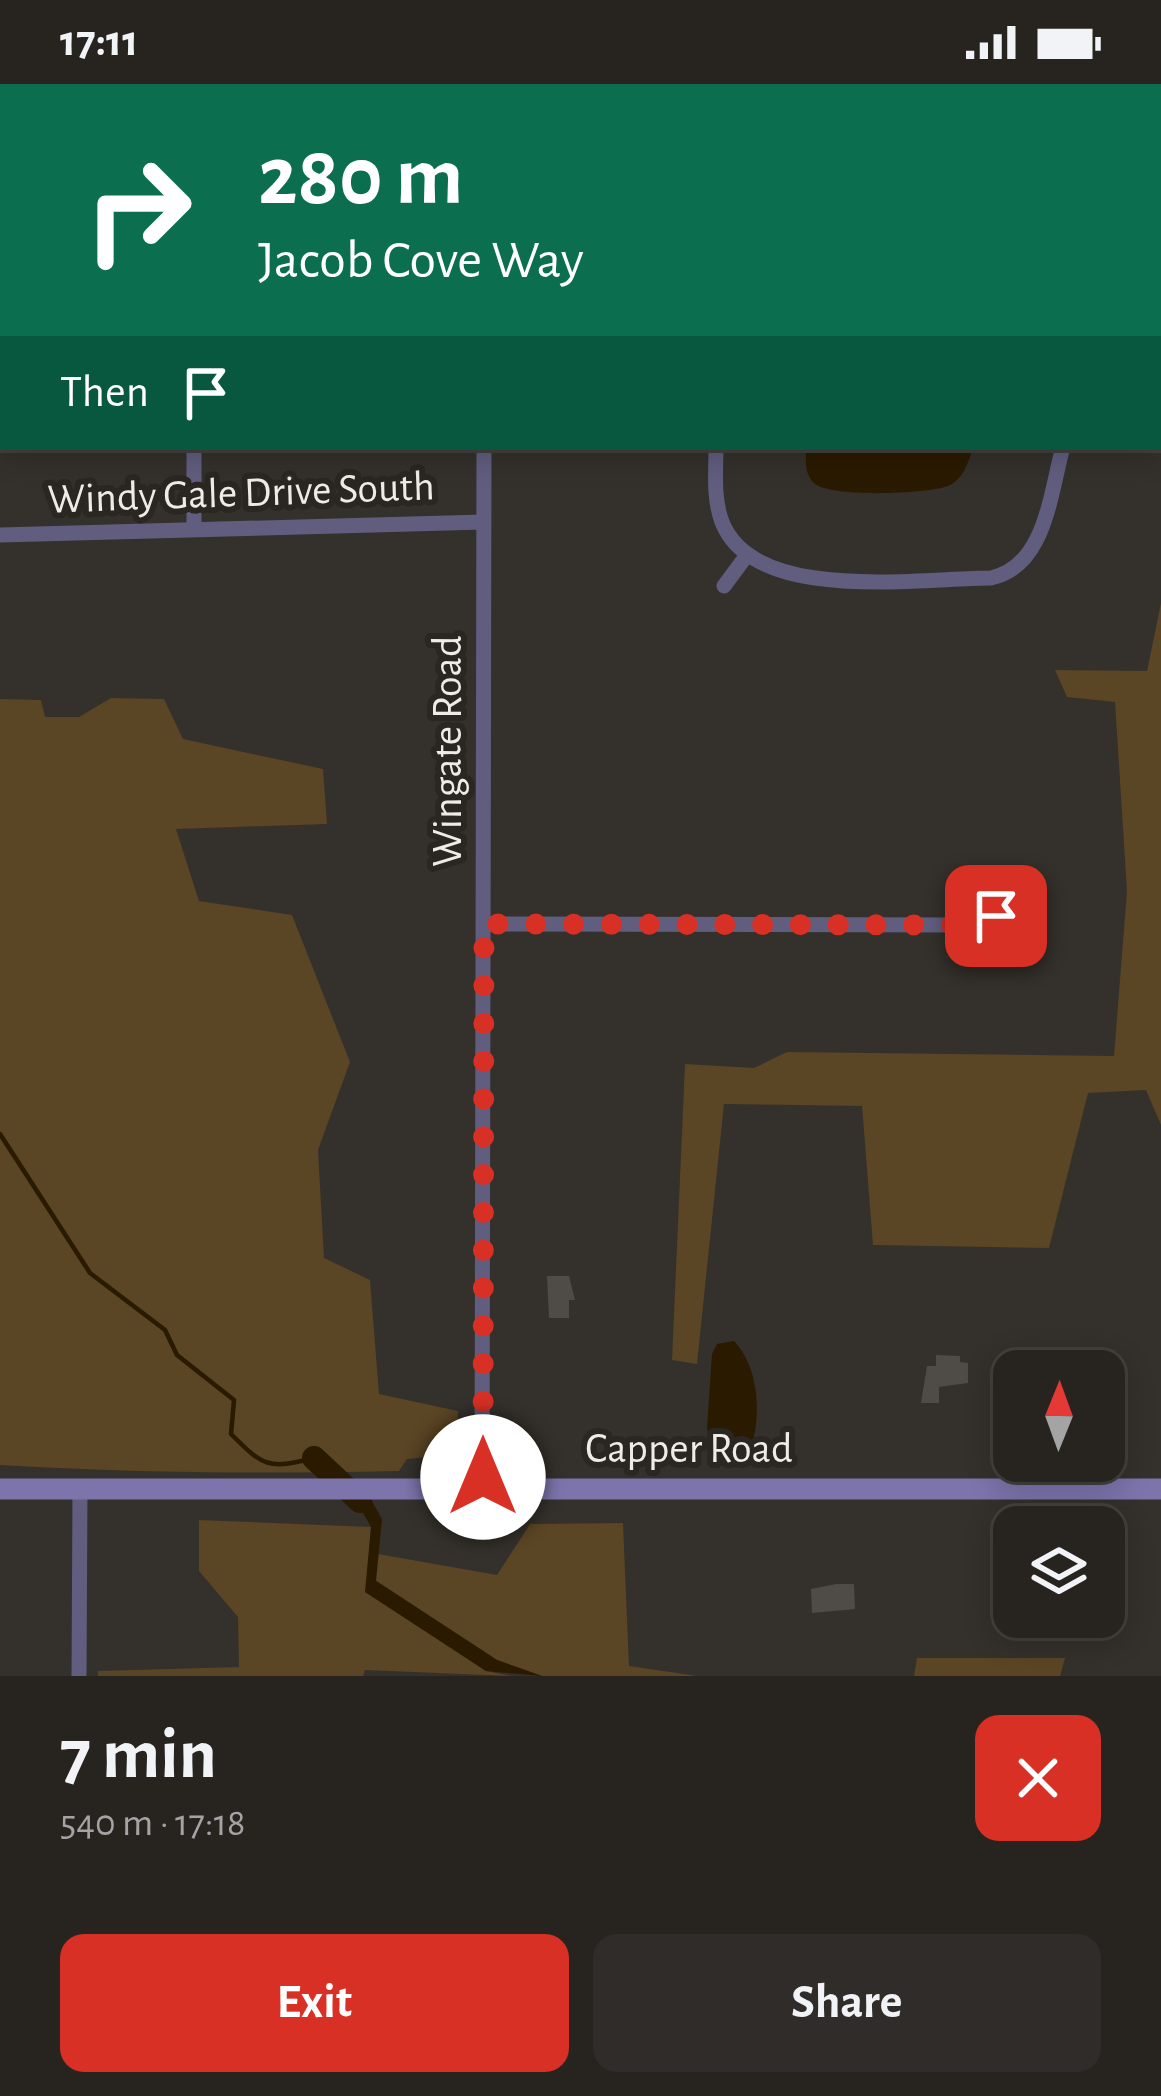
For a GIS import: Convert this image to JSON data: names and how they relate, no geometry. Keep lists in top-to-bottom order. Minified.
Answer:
{"streets":{"street":["Windy Gale Drive South","Wingate Road","Capper Road"]},"crossings":[["Windy Gale Drive South","Wingate Road"],["Wingate Road","Capper Road"]],"north":"top","page":{"status":"17:11","turn":["280 m","Jacob Cove Way"],"then":"Then","heading":["7 min","540 m · 17:18"],"buttons":["Exit","Share"]}}
